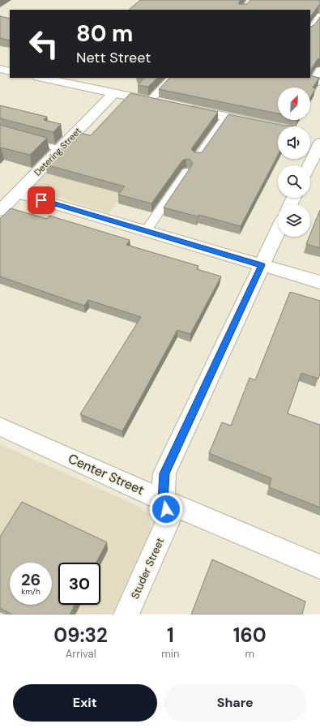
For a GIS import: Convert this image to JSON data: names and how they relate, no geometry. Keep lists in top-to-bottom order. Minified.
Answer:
{"streets":{"street":["Detering Street","Center Street","Studer Street"]},"crossings":[["Center Street","Studer Street"]],"north":"top right","page":{"turn":["80 m","Nett Street"],"speed":"26 km/h","limit":"30","eta":["09:32","Arrival","1","min","160","m"],"buttons":["Exit","Share"]}}
